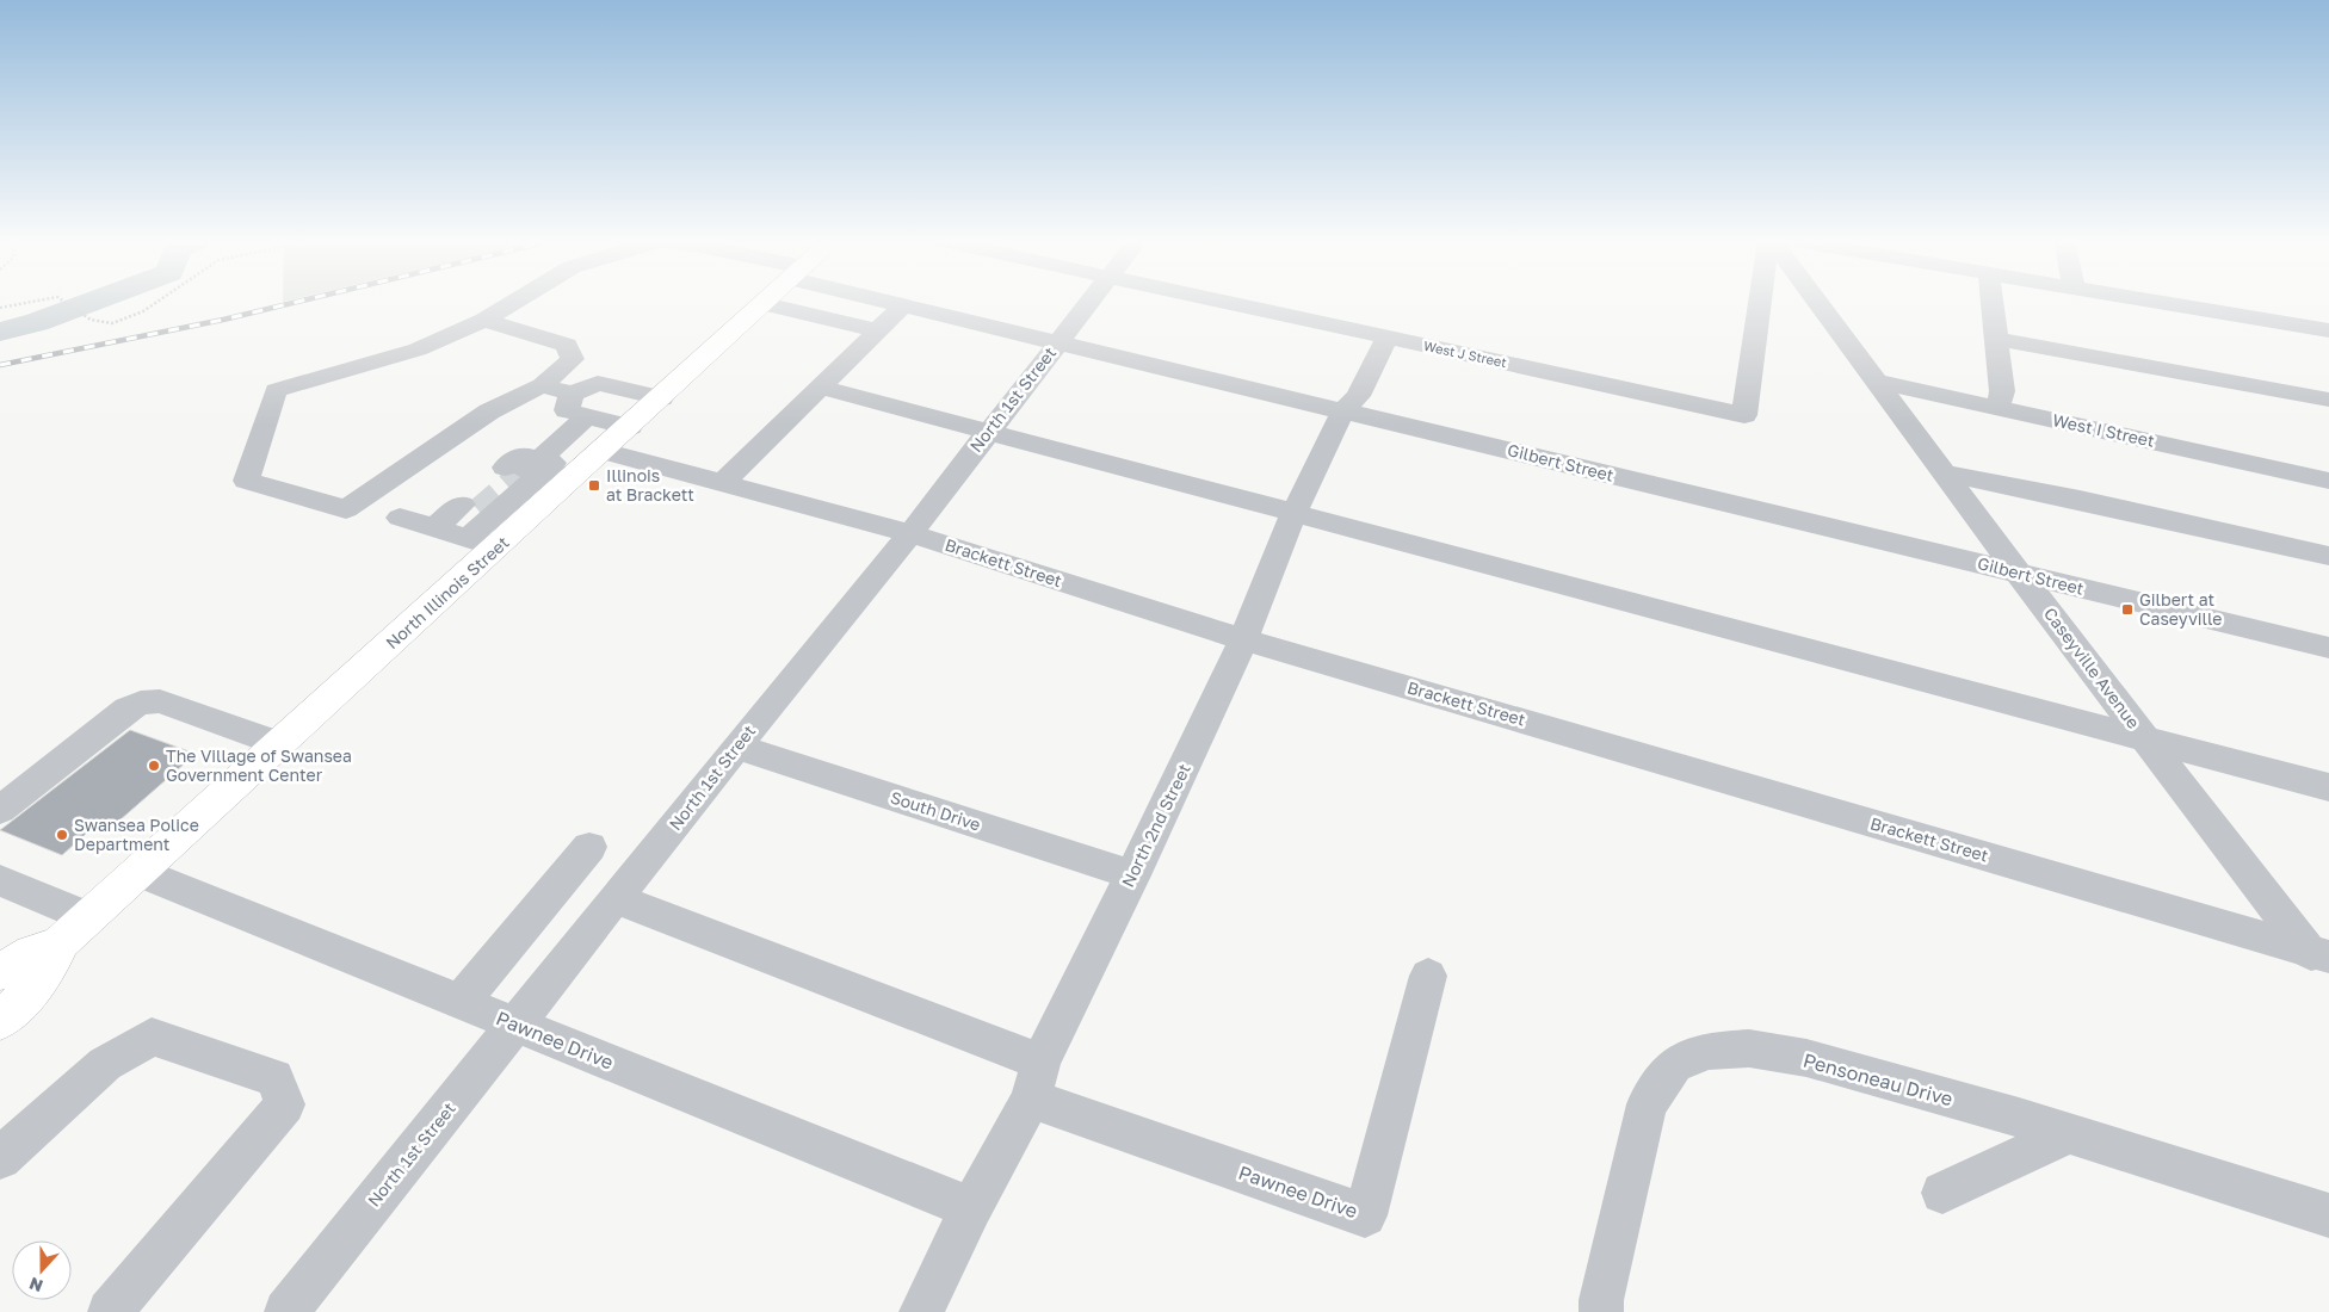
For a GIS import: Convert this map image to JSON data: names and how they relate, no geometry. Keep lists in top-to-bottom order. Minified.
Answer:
{"streets":{"main road":["North Illinois Street"],"street":["West J Street","North 1st Street","West I Street","Gilbert Street","Brackett Street","Caseyville Avenue","South Drive","North 2nd Street","Pawnee Drive","Pensoneau Drive"]},"crossings":[["West J Street","North 2nd Street"],["North 1st Street","Gilbert Street"],["North 1st Street","Brackett Street"],["North 1st Street","South Drive"],["North 1st Street","Pawnee Drive"],["West I Street","Caseyville Avenue"],["Gilbert Street","Caseyville Avenue"],["Gilbert Street","North 2nd Street"],["Brackett Street","North Illinois Street"],["Brackett Street","Caseyville Avenue"],["Brackett Street","North 2nd Street"],["North Illinois Street","Pawnee Drive"],["South Drive","North 2nd Street"],["North 2nd Street","Pawnee Drive"]],"places":{"transit":["Illinois at Brackett","Gilbert at Caseyville"],"other":["The Village of Swansea Government Center","Swansea Police Department"]},"north":"bottom"}
